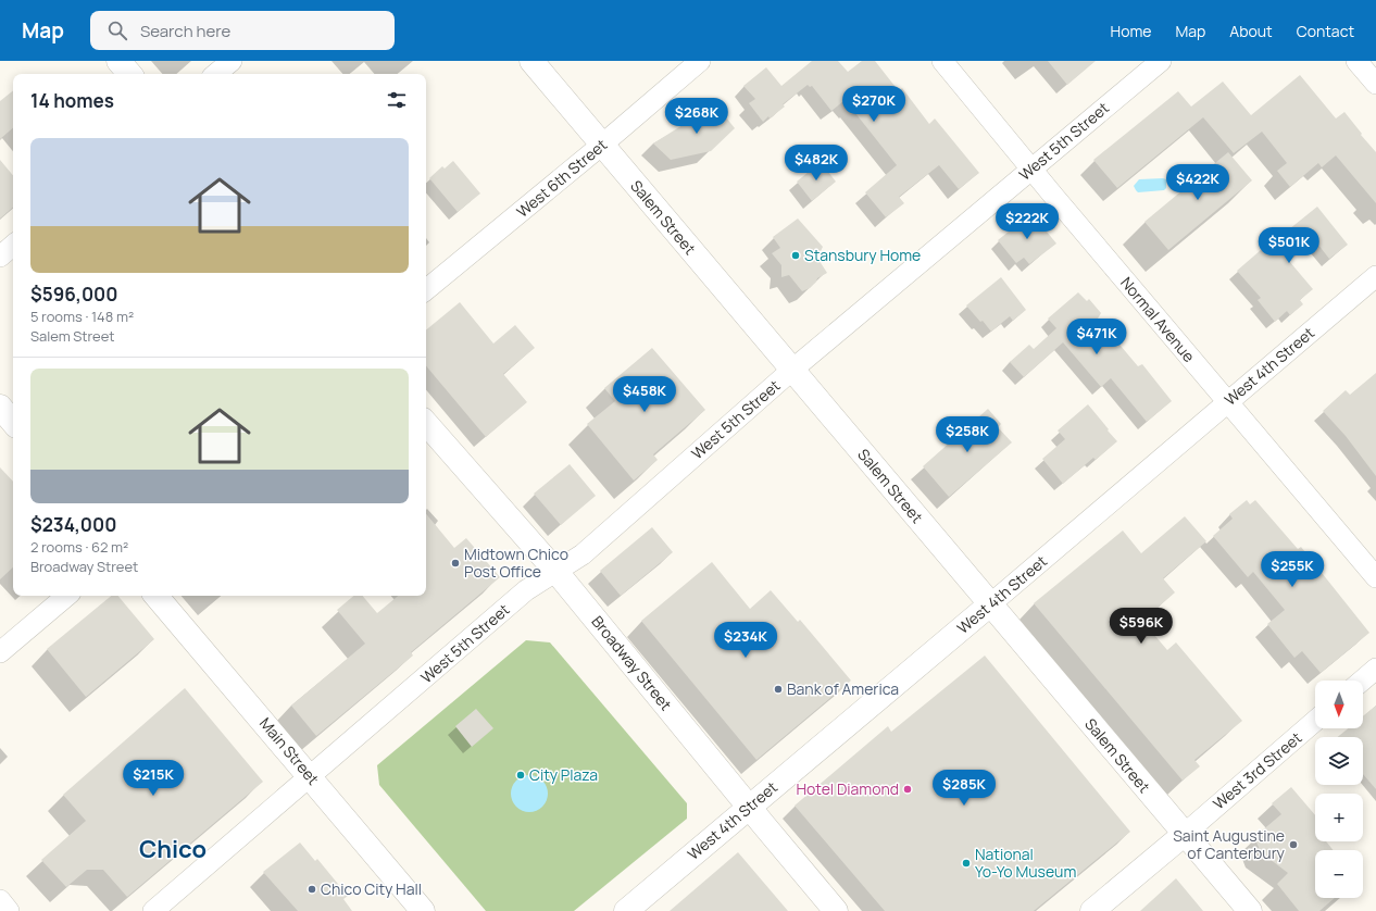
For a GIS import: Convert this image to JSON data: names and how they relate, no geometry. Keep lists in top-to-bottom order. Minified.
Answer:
{"streets":{"street":["West 5th Street","West 6th Street","Salem Street","Normal Avenue","West 4th Street","Broadway Street","Main Street","West 3rd Street"]},"crossings":[["West 5th Street","Salem Street"],["West 5th Street","Normal Avenue"],["West 5th Street","Broadway Street"],["West 5th Street","Main Street"],["West 6th Street","Salem Street"],["Salem Street","West 4th Street"],["Salem Street","West 3rd Street"],["Normal Avenue","West 4th Street"],["West 4th Street","Broadway Street"]],"districts":["Chico"],"places":["Stansbury Home","Midtown Chico Post Office","Bank of America","City Plaza","Hotel Diamond","Saint Augustine of Canterbury","National Yo-Yo Museum","Chico City Hall"],"north":"bottom","page":{"header":"Map","search":"Search here","nav":["Home","Map","About","Contact"],"heading":"14 homes","price":["$270K","$268K","$482K","$422K","$222K","$501K","$471K","$458K","$258K","$255K","$596K","$234K","$215K","$285K"],"list":[{"name":"$596,000","note":"5 rooms · 148 m² · Salem Street"},{"name":"$234,000","note":"2 rooms · 62 m² · Broadway Street"}],"map_buttons":["+","−"]}}
